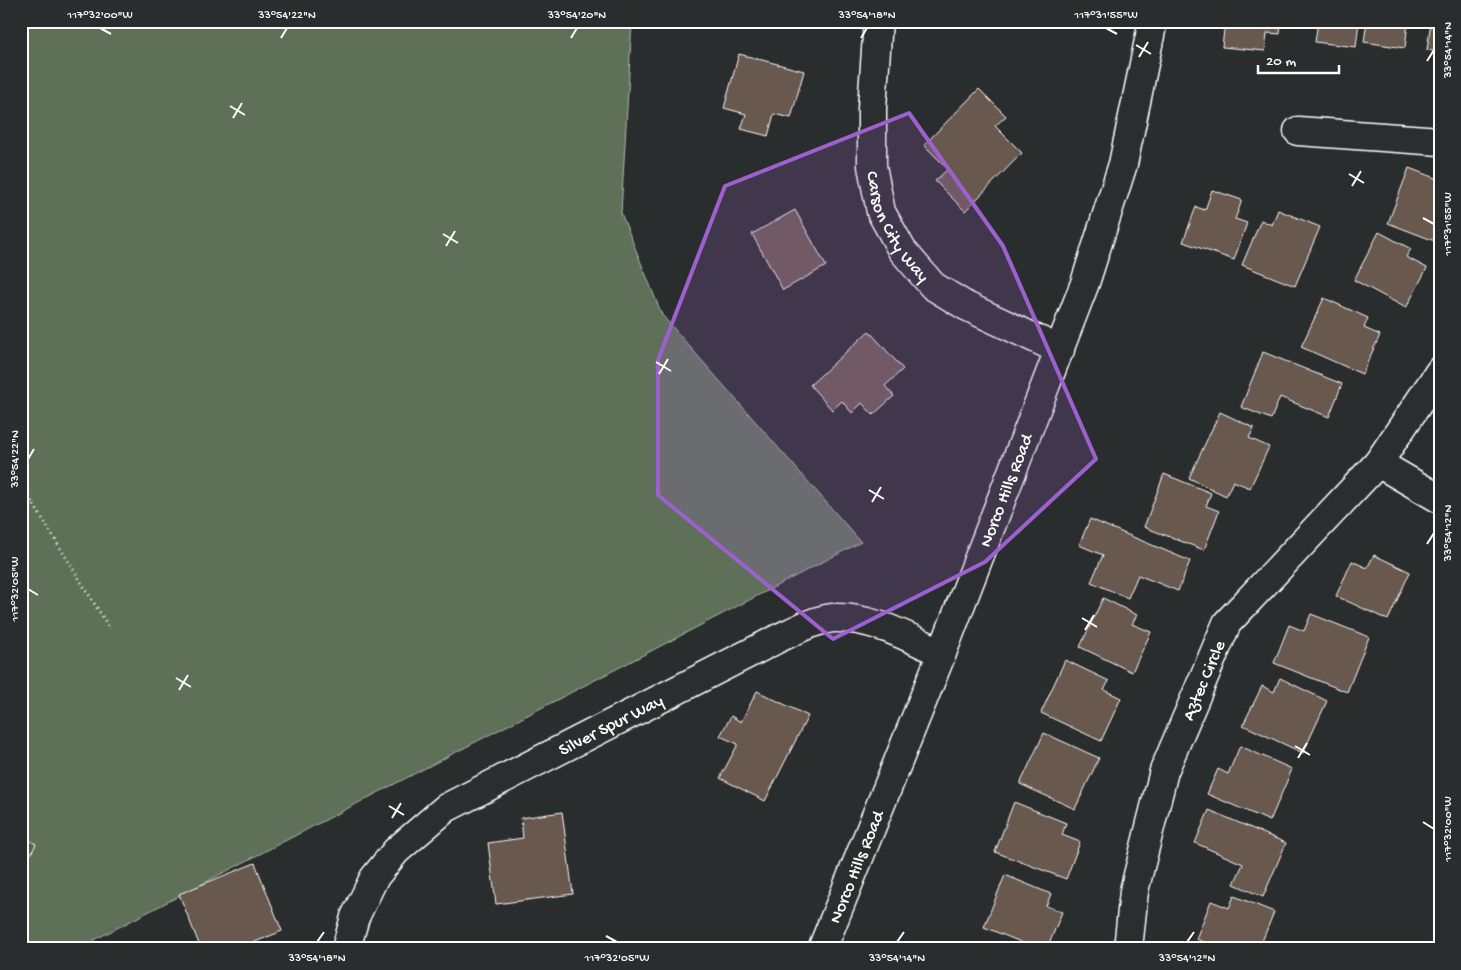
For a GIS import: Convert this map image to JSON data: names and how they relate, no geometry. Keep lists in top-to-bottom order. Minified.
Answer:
{"streets":{"street":["Carson City Way","Norco Hills Road","Aztec Circle","Silver Spur Way"]},"crossings":[["Carson City Way","Norco Hills Road"],["Norco Hills Road","Silver Spur Way"]],"scale_bar":"20 m","coordinates":["117°32'00\"W","33°54'22\"N","33°54'20\"N","33°54'18\"N","117°31'55\"W","33°54'14\"N","33°54'12\"N","117°32'05\"W"]}
